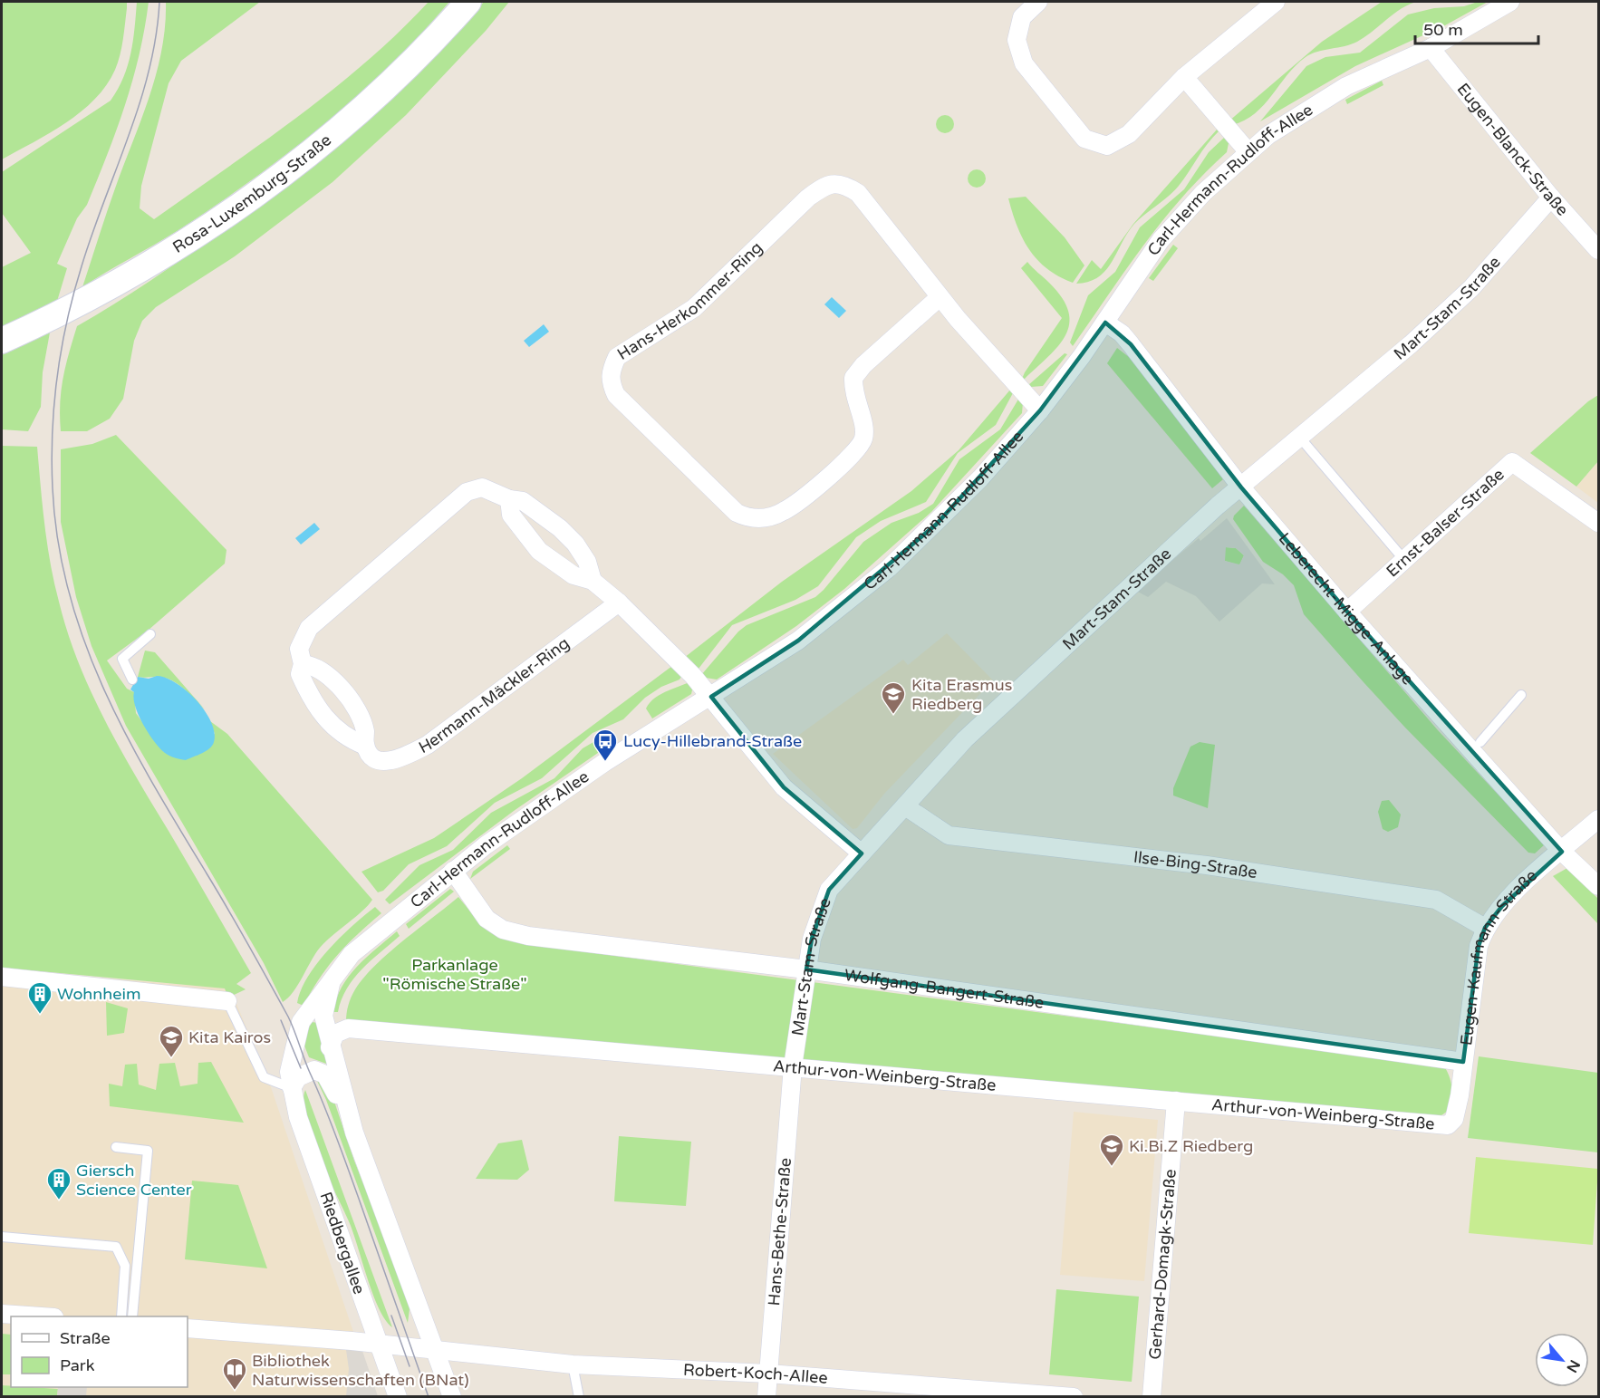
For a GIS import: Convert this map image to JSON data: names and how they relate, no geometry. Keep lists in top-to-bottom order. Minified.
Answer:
{"streets":{"main road":["Rosa-Luxemburg-Straße"],"street":["Eugen-Blanck-Straße","Carl-Hermann-Rudloff-Allee","Hans-Herkommer-Ring","Mart-Stam-Straße","Ernst-Balser-Straße","Leberecht-Migge-Anlage","Hermann-Mäckler-Ring","Ilse-Bing-Straße","Eugen-Kaufmann-Straße","Wolfgang-Bangert-Straße","Arthur-von-Weinberg-Straße","Hans-Bethe-Straße","Riedbergallee","Gerhard-Domagk-Straße","Robert-Koch-Allee"]},"crossings":[["Eugen-Blanck-Straße","Carl-Hermann-Rudloff-Allee"],["Eugen-Blanck-Straße","Mart-Stam-Straße"],["Carl-Hermann-Rudloff-Allee","Hans-Herkommer-Ring"],["Carl-Hermann-Rudloff-Allee","Leberecht-Migge-Anlage"],["Carl-Hermann-Rudloff-Allee","Hermann-Mäckler-Ring"],["Carl-Hermann-Rudloff-Allee","Wolfgang-Bangert-Straße"],["Carl-Hermann-Rudloff-Allee","Riedbergallee"],["Mart-Stam-Straße","Leberecht-Migge-Anlage"],["Mart-Stam-Straße","Ilse-Bing-Straße"],["Mart-Stam-Straße","Wolfgang-Bangert-Straße"],["Mart-Stam-Straße","Arthur-von-Weinberg-Straße"],["Mart-Stam-Straße","Hans-Bethe-Straße"],["Ernst-Balser-Straße","Leberecht-Migge-Anlage"],["Leberecht-Migge-Anlage","Eugen-Kaufmann-Straße"],["Ilse-Bing-Straße","Eugen-Kaufmann-Straße"],["Eugen-Kaufmann-Straße","Wolfgang-Bangert-Straße"],["Eugen-Kaufmann-Straße","Arthur-von-Weinberg-Straße"],["Arthur-von-Weinberg-Straße","Hans-Bethe-Straße"],["Arthur-von-Weinberg-Straße","Gerhard-Domagk-Straße"],["Hans-Bethe-Straße","Robert-Koch-Allee"],["Riedbergallee","Robert-Koch-Allee"]],"parks":["Parkanlage \"Römische Straße\""],"places":{"school or university":["Kita Erasmus Riedberg","Kita Kairos","Ki.Bi.Z Riedberg"],"bus stop":["Lucy-Hillebrand-Straße"],"building":["Wohnheim","Giersch Science Center"],"library":["Bibliothek Naturwissenschaften (BNat)"]},"legend":["Straße","Park"],"scale_bar":"50 m","north":"bottom right"}
